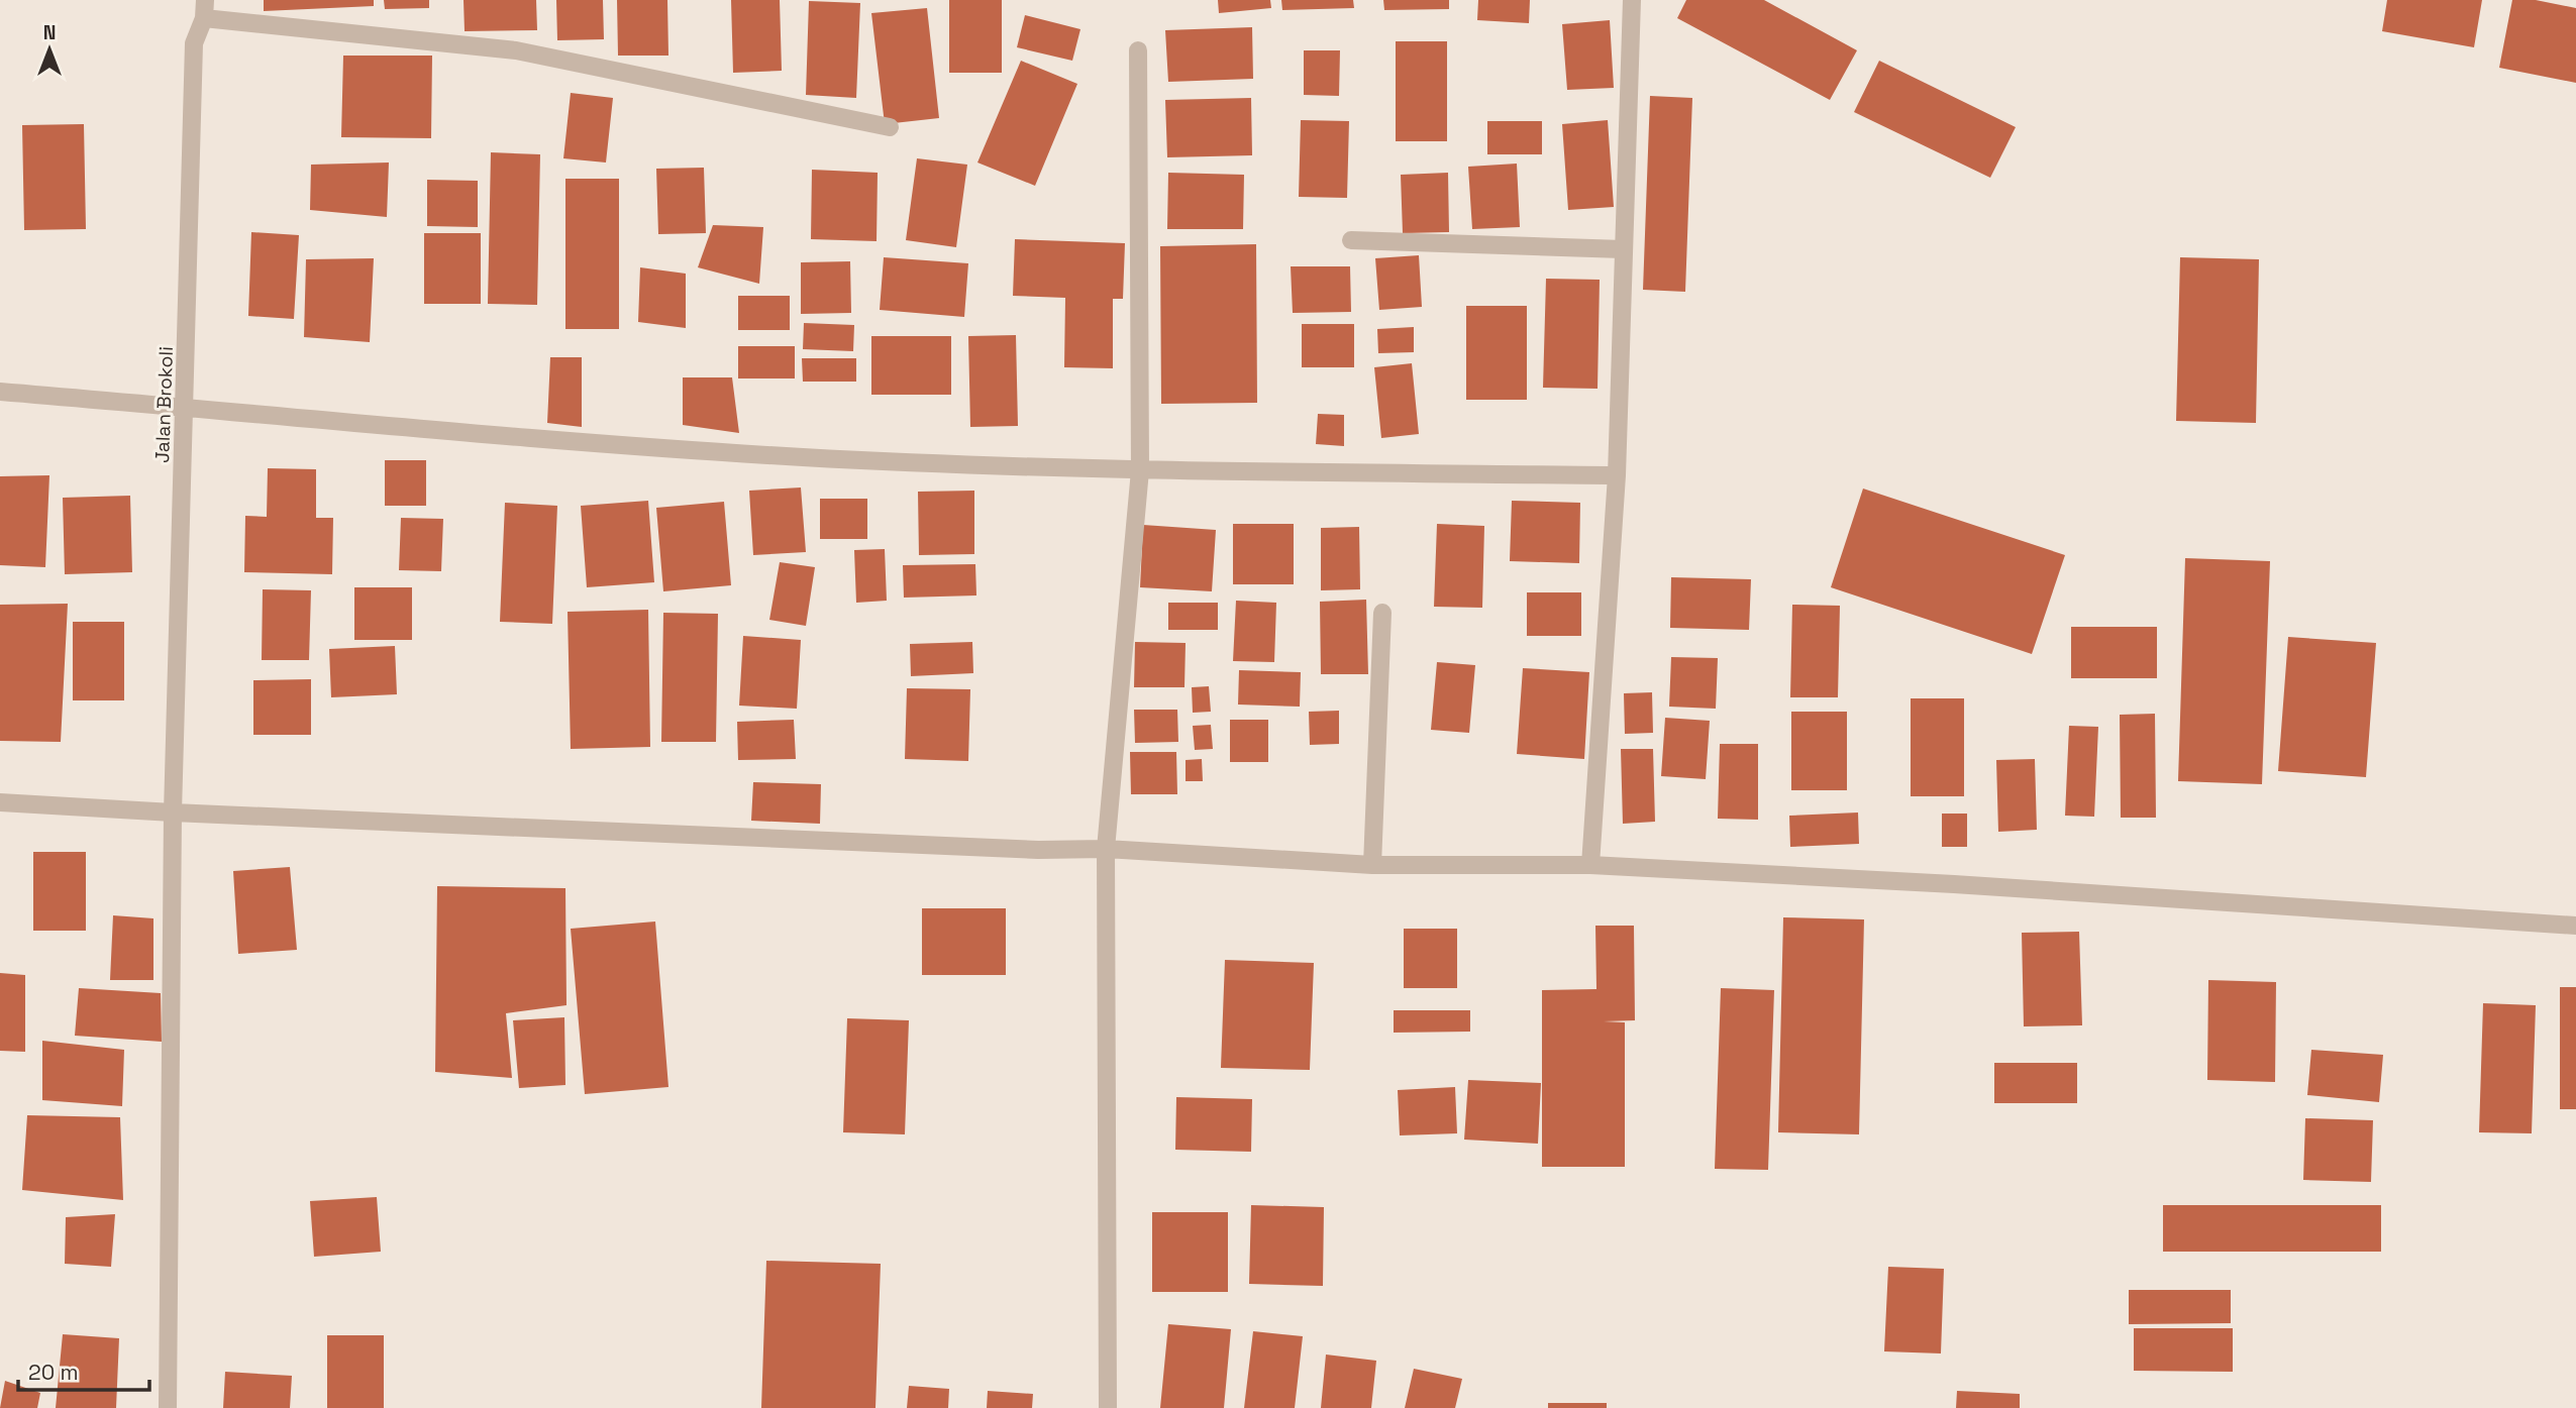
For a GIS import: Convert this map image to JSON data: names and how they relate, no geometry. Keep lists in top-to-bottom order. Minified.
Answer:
{"streets":{"street":["Jalan Brokoli"]},"scale_bar":"20 m","north":"top"}
